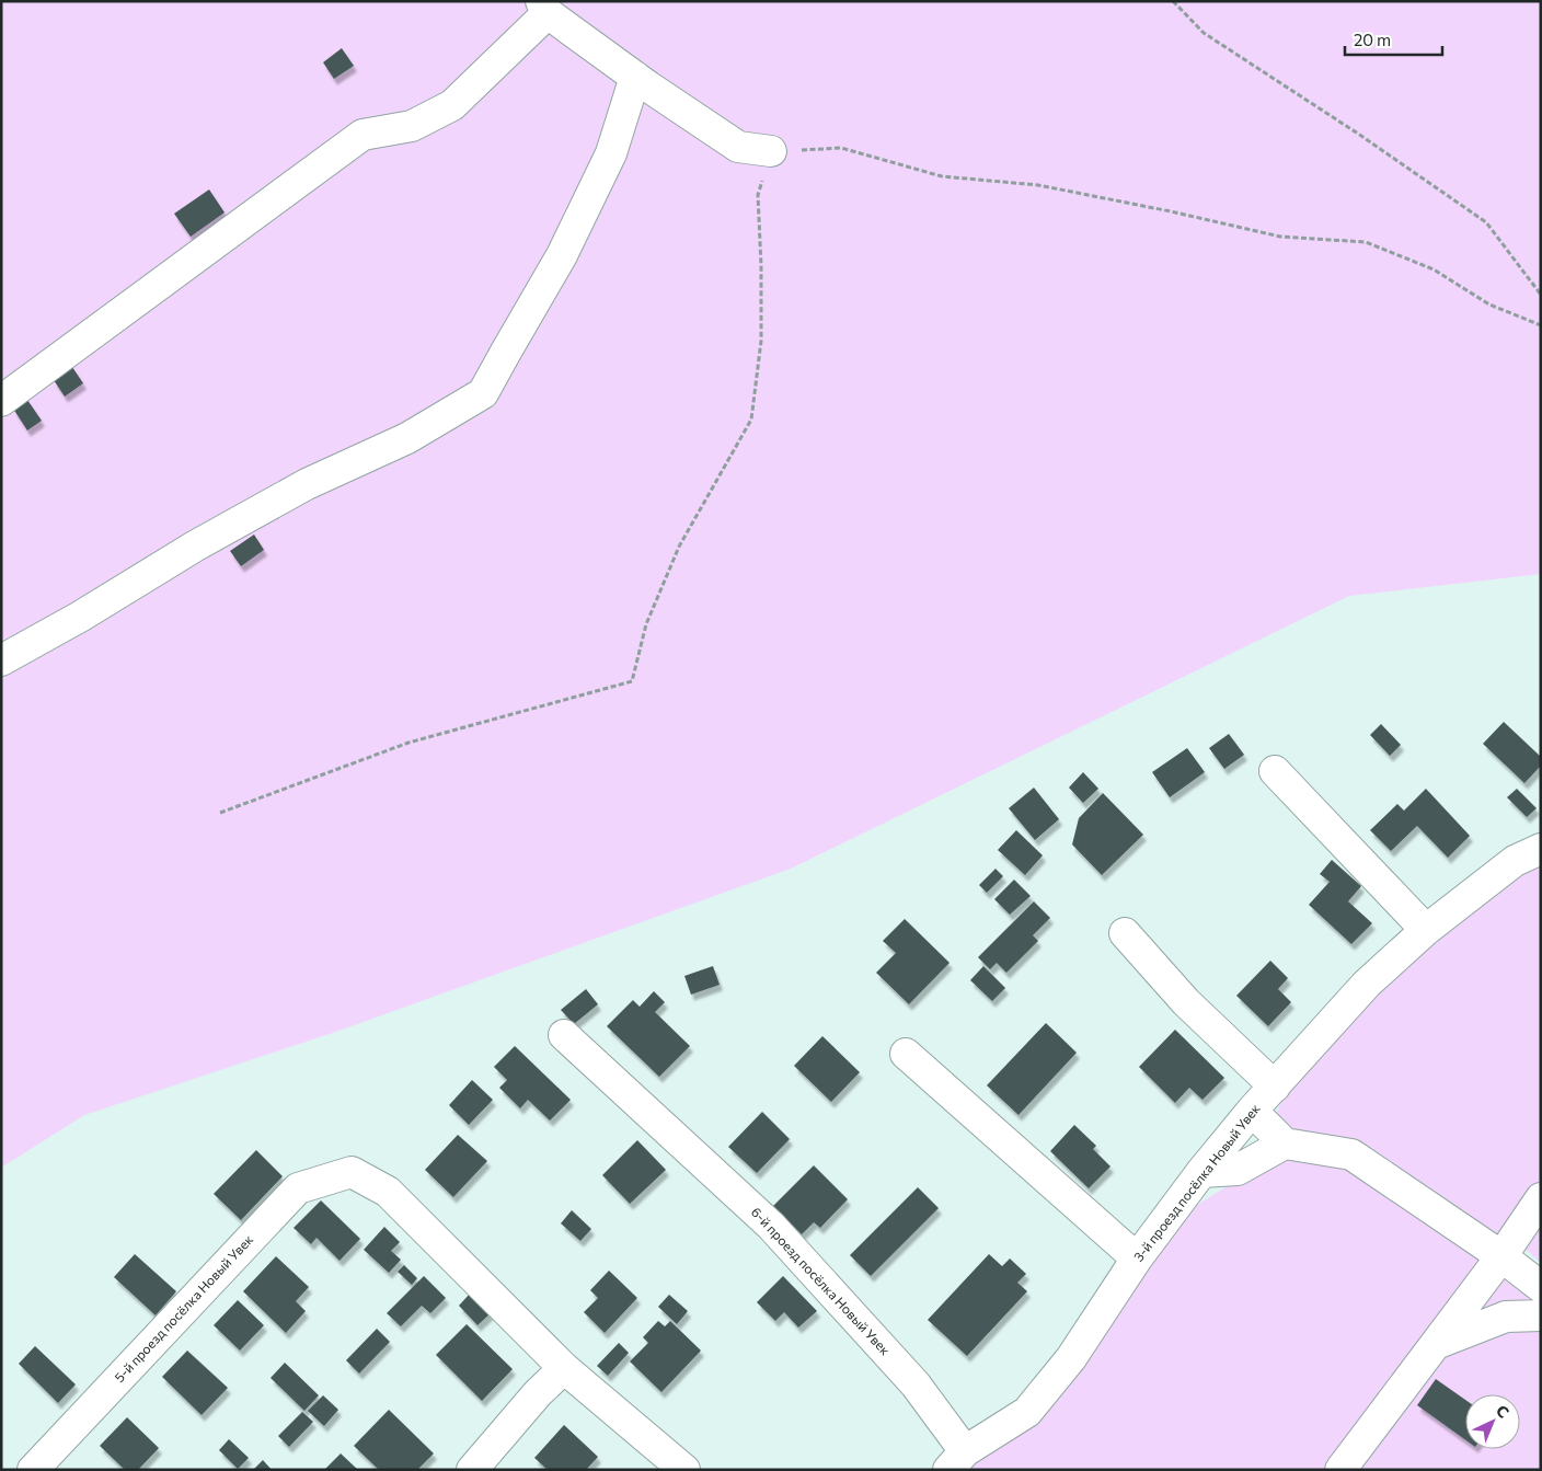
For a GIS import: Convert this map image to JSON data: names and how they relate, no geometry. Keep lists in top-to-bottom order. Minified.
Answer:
{"streets":{"street":["3-й проезд посёлка Новый Увек","6-й проезд посёлка Новый Увек","5-й проезд посёлка Новый Увек"]},"crossings":[["3-й проезд посёлка Новый Увек","6-й проезд посёлка Новый Увек"]],"scale_bar":"20 m","north":"top right"}
